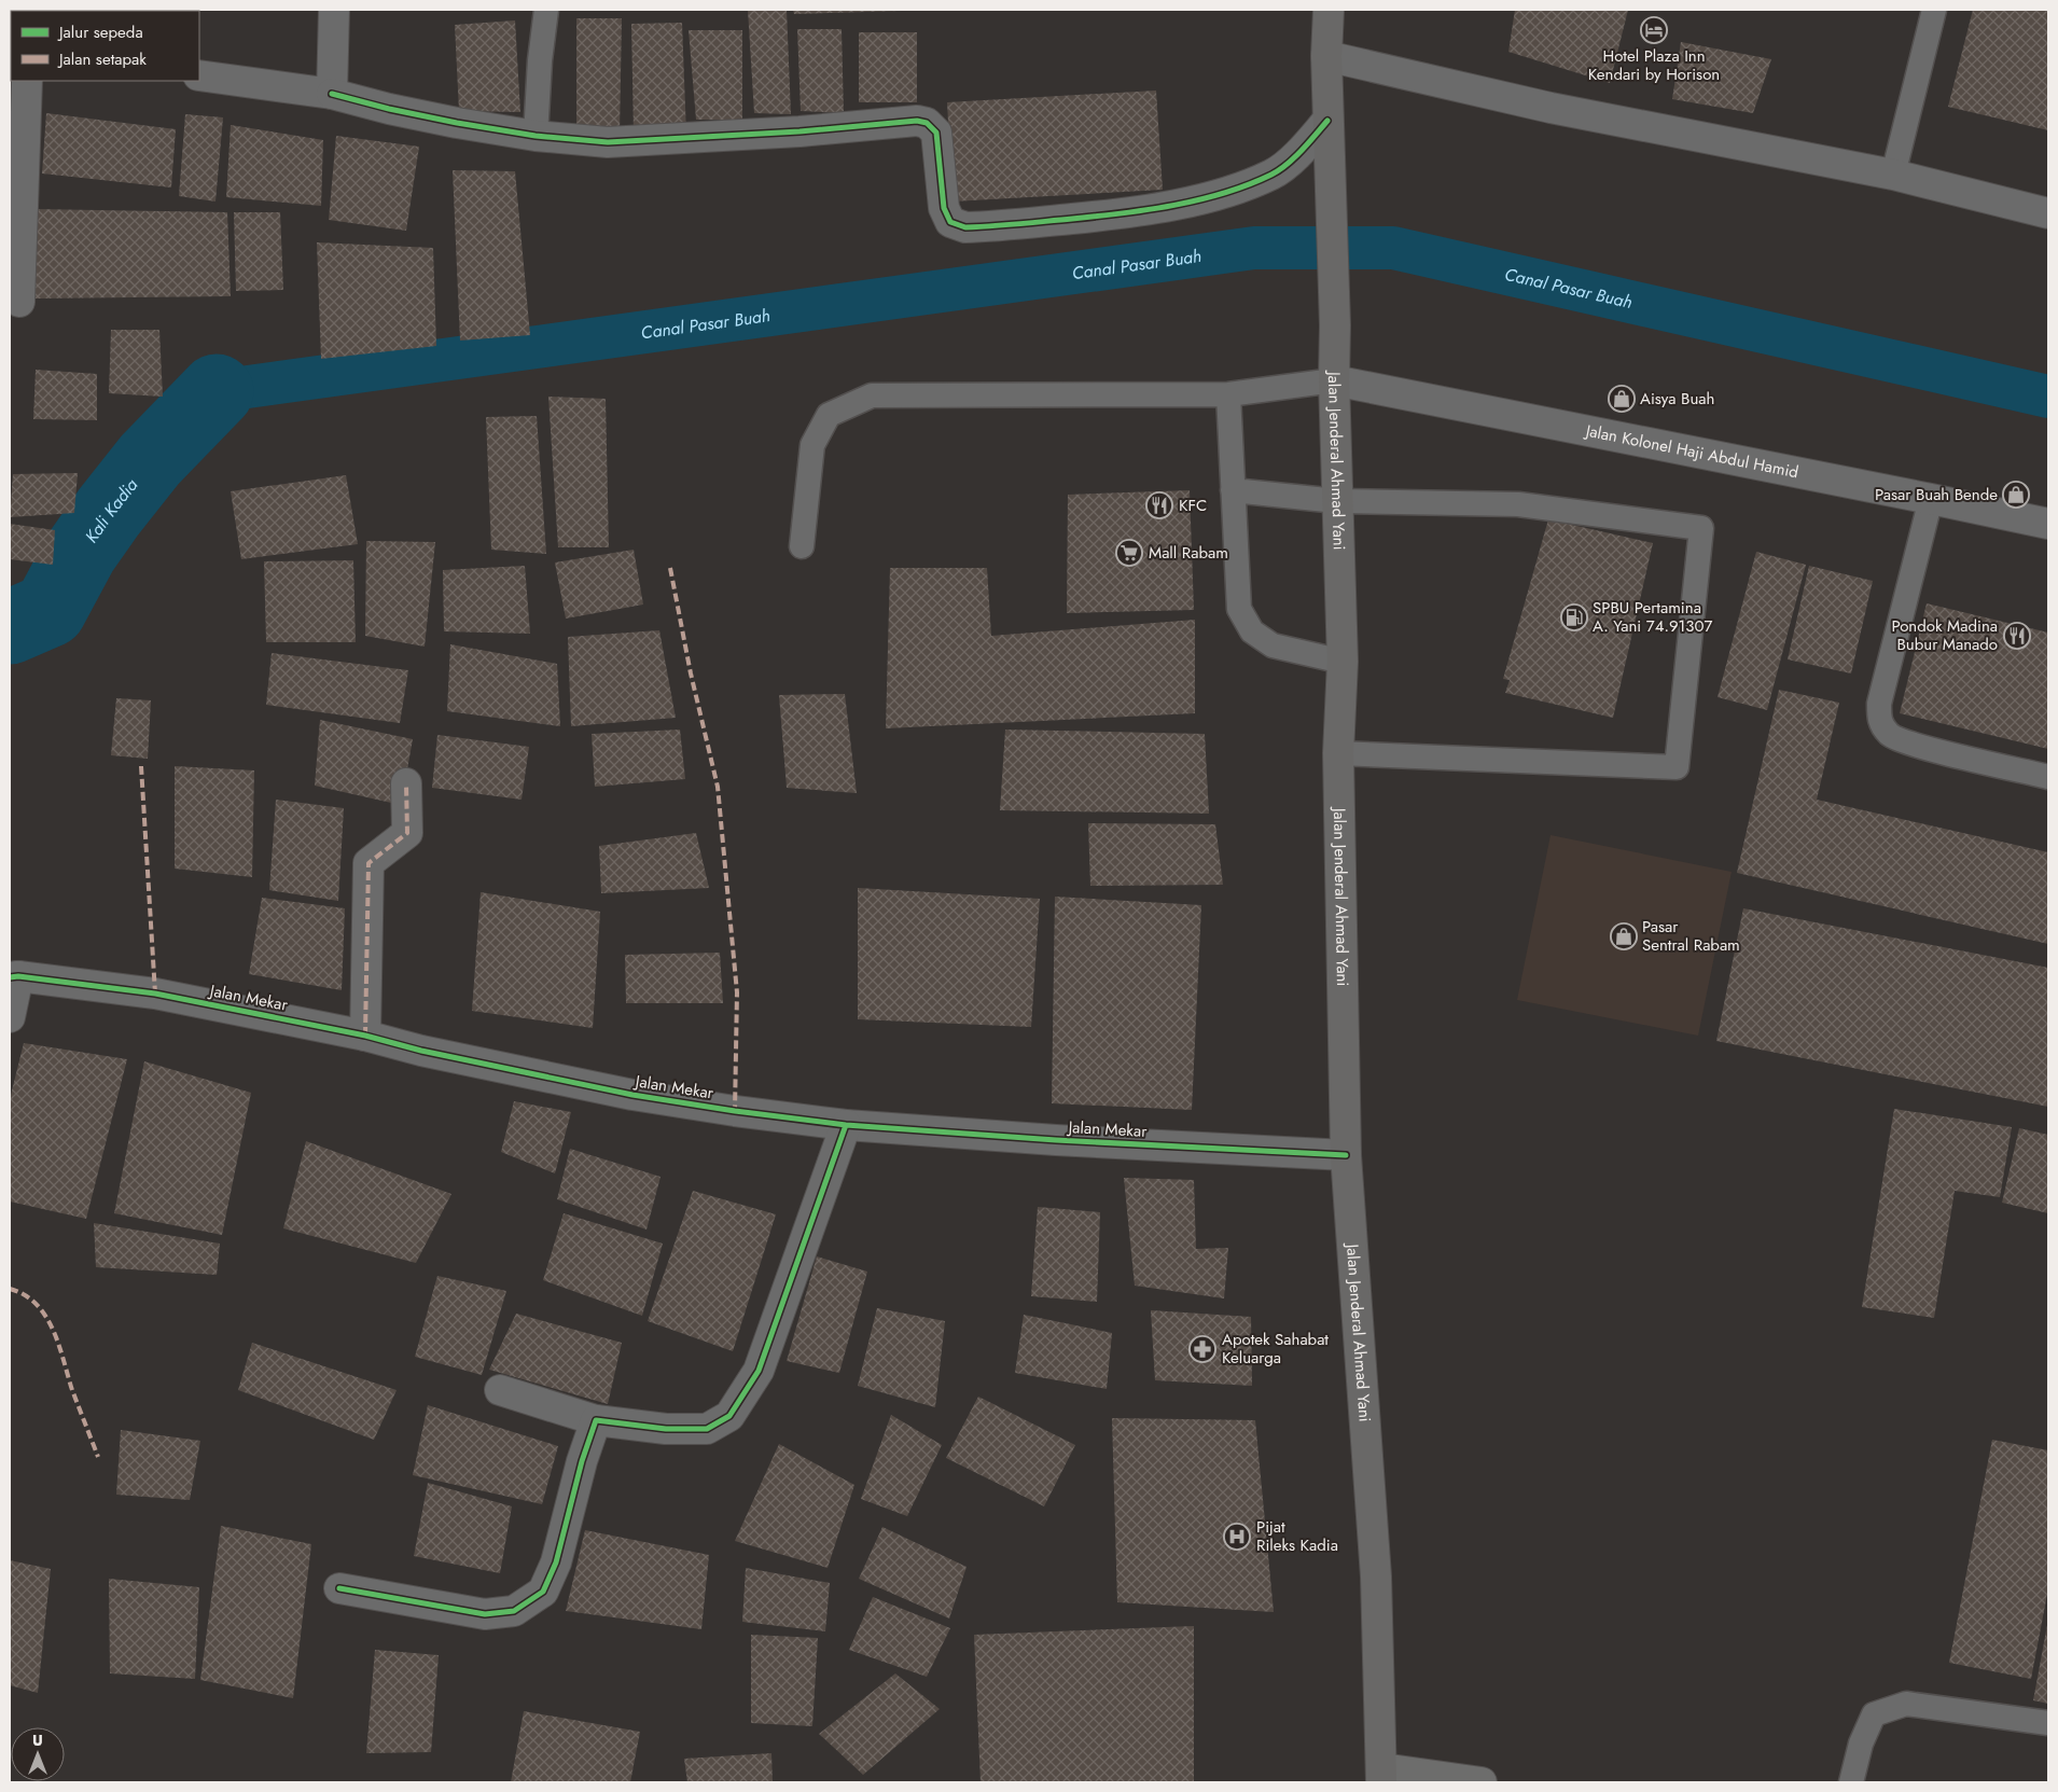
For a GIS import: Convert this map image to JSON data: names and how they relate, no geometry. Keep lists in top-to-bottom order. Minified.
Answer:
{"streets":{"highway":["Jalan Jenderal Ahmad Yani"],"street":["Jalan Kolonel Haji Abdul Hamid","Jalan Mekar"]},"crossings":[["Jalan Kolonel Haji Abdul Hamid","Jalan Jenderal Ahmad Yani"],["Jalan Jenderal Ahmad Yani","Jalan Mekar"]],"water":["Canal Pasar Buah","Kali Kadia"],"places":{"hotel":["Hotel Plaza Inn Kendari by Horison"],"shop":["Aisya Buah","Pasar Buah Bende","Pasar Sentral Rabam"],"restaurant":["KFC","Pondok Madina Bubur Manado"],"supermarket":["Mall Rabam"],"fuel station":["SPBU Pertamina A. Yani 74.91307"],"pharmacy":["Apotek Sahabat Keluarga"],"hospital":["Pijat Rileks Kadia"]},"legend":["Jalur sepeda","Jalan setapak"],"north":"top"}
